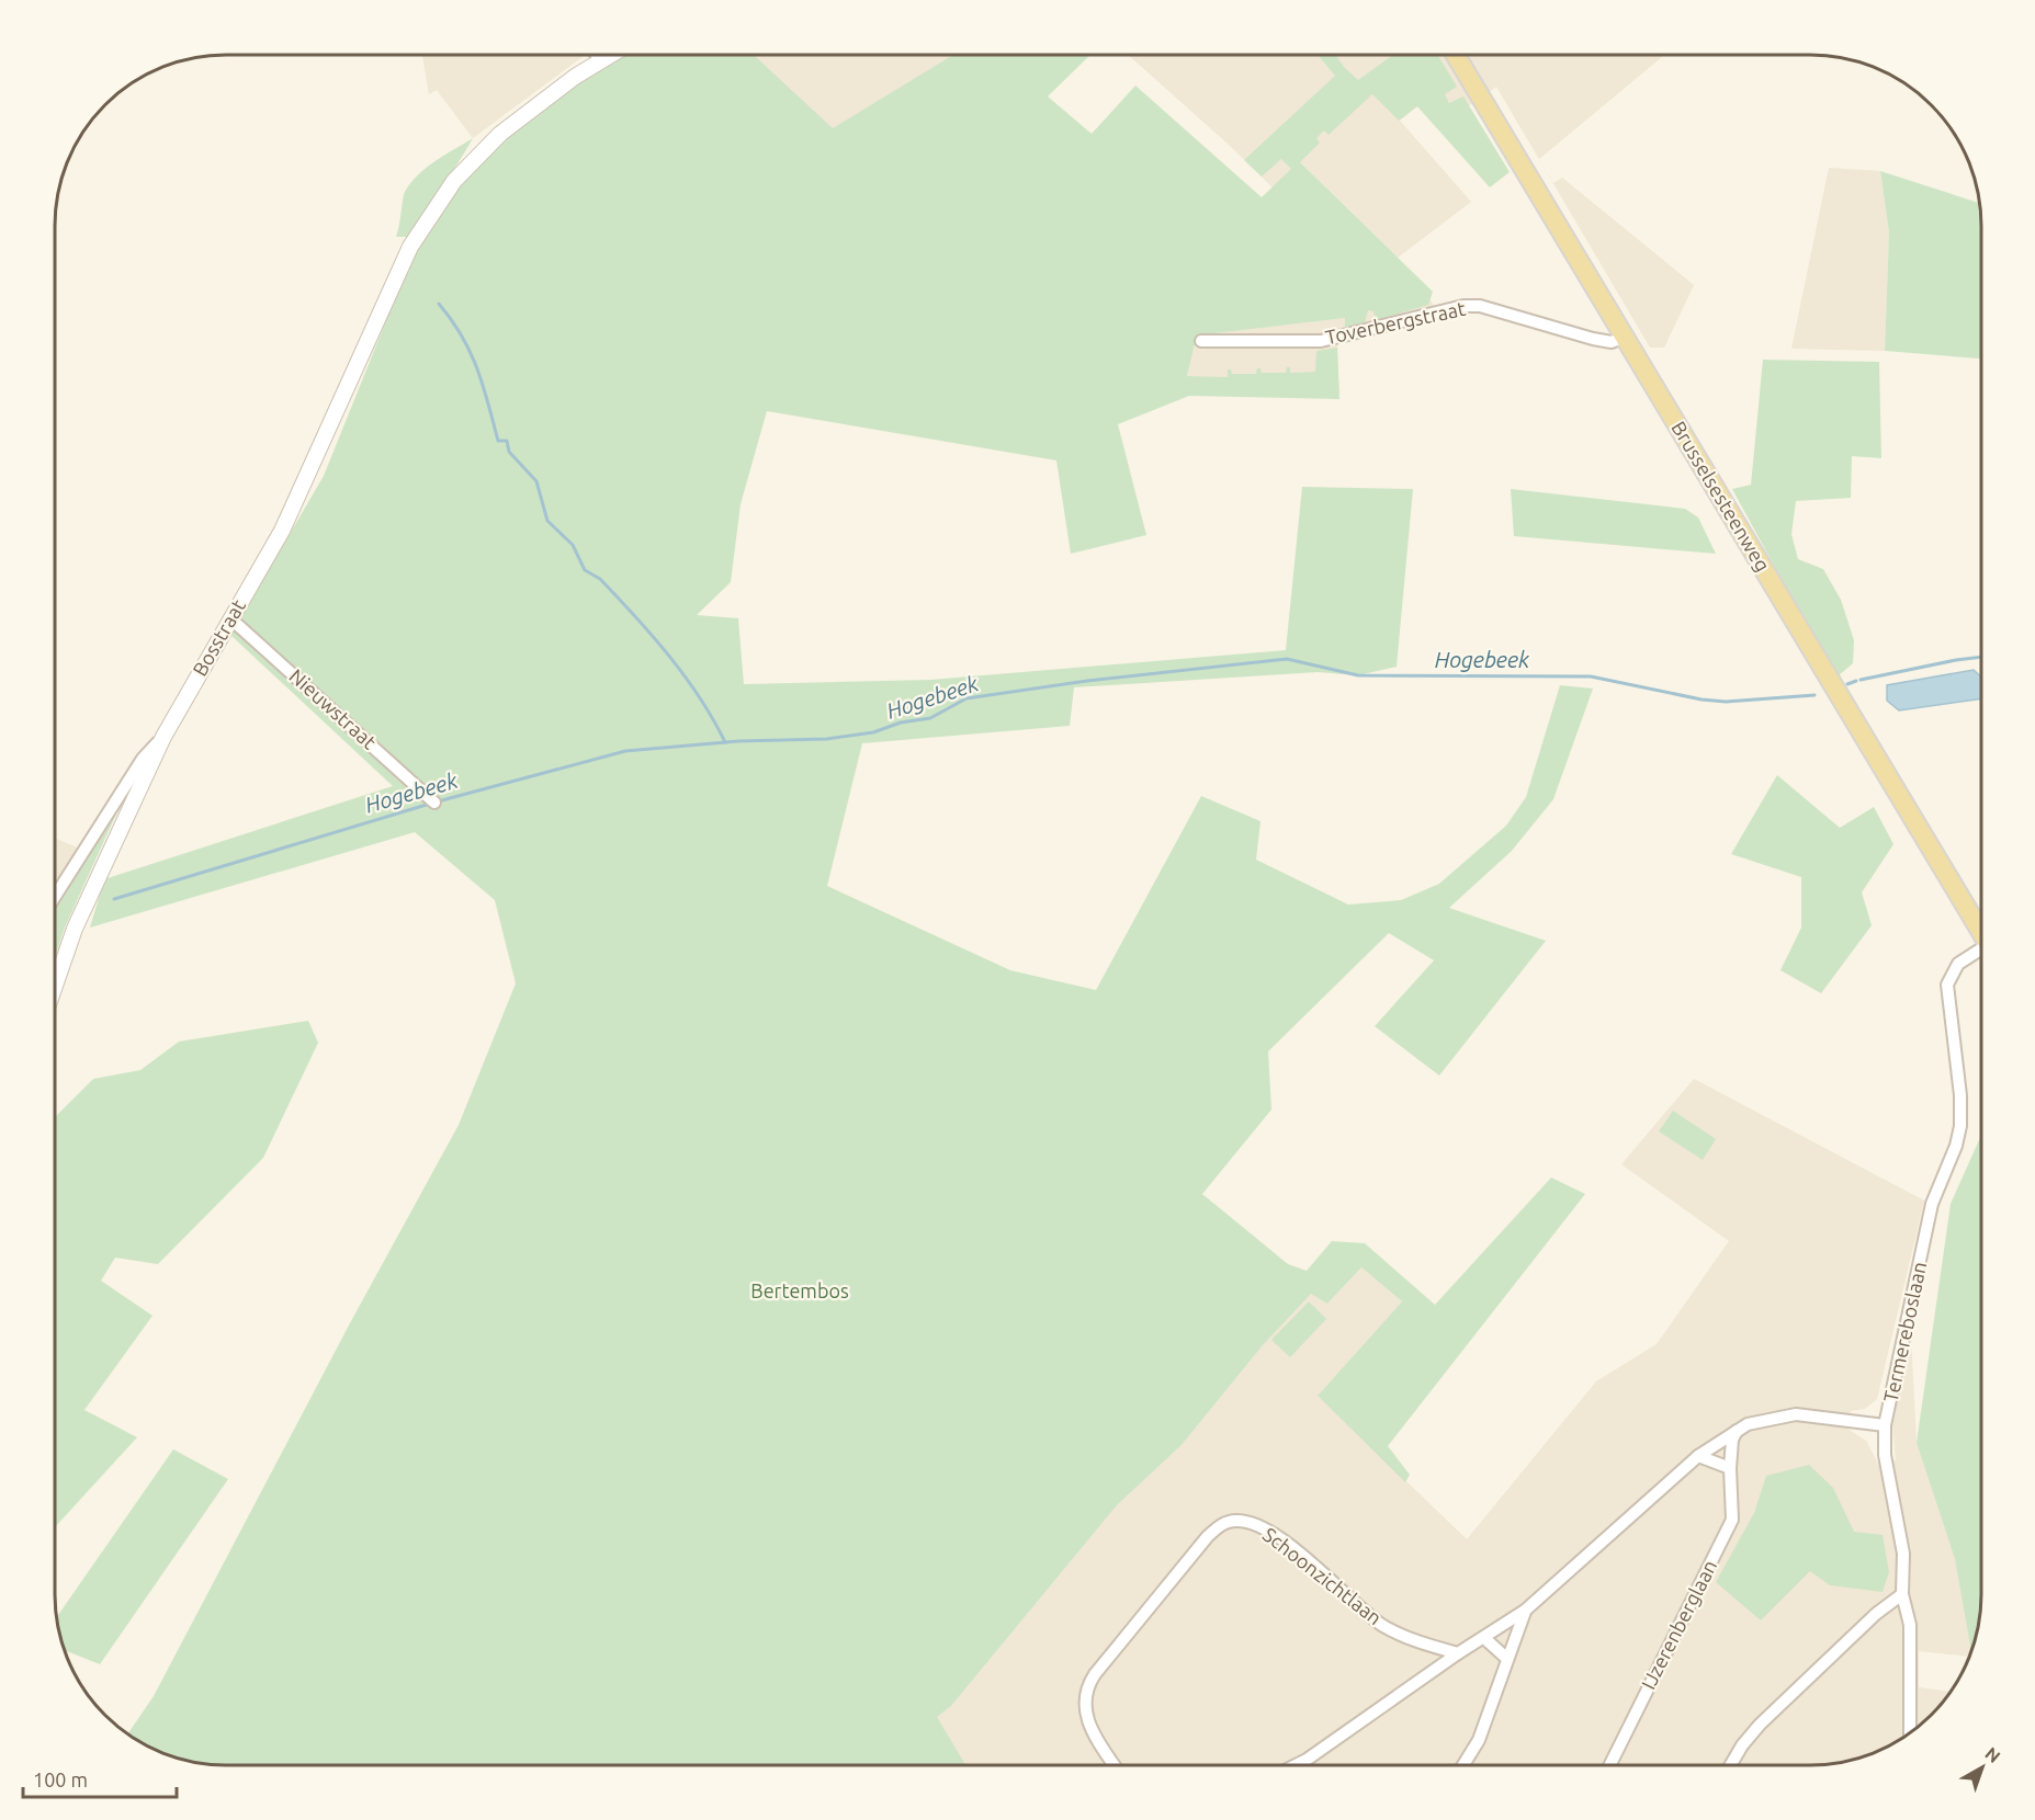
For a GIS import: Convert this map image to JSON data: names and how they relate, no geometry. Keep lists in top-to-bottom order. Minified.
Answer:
{"streets":{"main road":["Brusselsesteenweg"],"street":["Toverbergstraat","Bosstraat","Nieuwstraat","Termereboslaan","Schoonzichtlaan","IJzerenberglaan"]},"crossings":[["Toverbergstraat","Brusselsesteenweg"],["Bosstraat","Nieuwstraat"]],"water":["Hogebeek"],"parks":["Bertembos"],"scale_bar":"100 m","north":"top right"}
